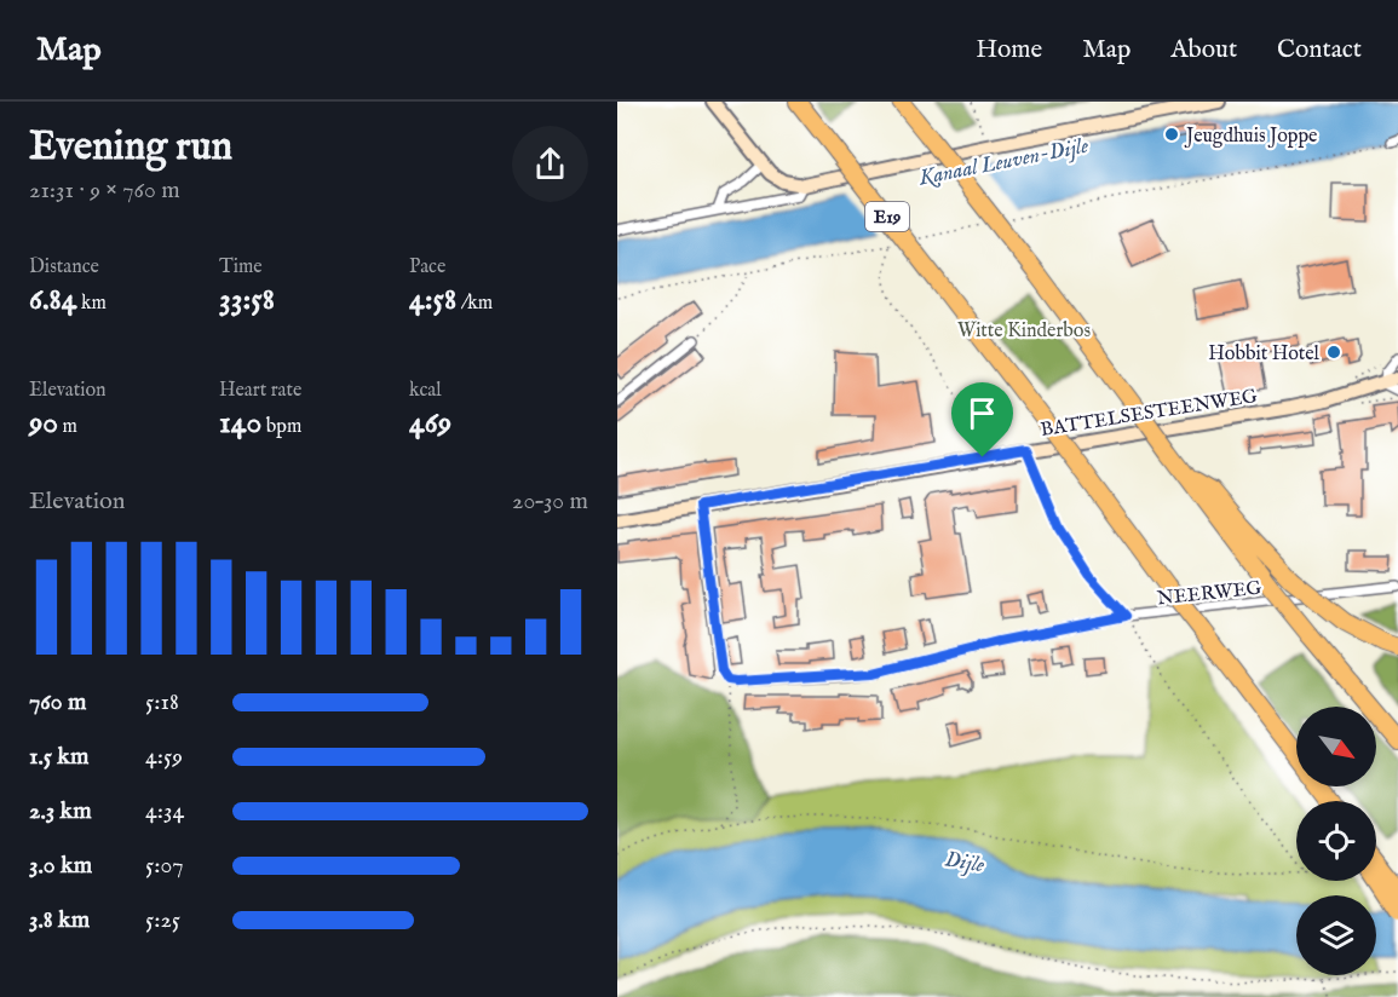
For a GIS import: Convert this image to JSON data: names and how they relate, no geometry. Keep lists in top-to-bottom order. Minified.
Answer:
{"streets":{"highway":["E19"],"main road":["BATTELSESTEENWEG"],"street":["NEERWEG"]},"water":["Kanaal Leuven-Dijle","Dijle"],"parks":["Witte Kinderbos"],"places":["Jeugdhuis Joppe","Hobbit Hotel"],"north":"bottom right","page":{"header":"Map","nav":["Home","Map","About","Contact"],"heading":["Evening run","21:31 · 9 × 760 m"],"stats":[["Distance","6.84 km"],["Time","33:58"],["Pace","4:58 /km"],["Elevation","90 m"],["Heart rate","140 bpm"],["kcal","469"]],"chart":["Elevation","20–30 m"],"list":[{"name":"760 m","note":"5:18"},{"name":"1.5 km","note":"4:59"},{"name":"2.3 km","note":"4:34"},{"name":"3.0 km","note":"5:07"},{"name":"3.8 km","note":"5:25"}]}}
